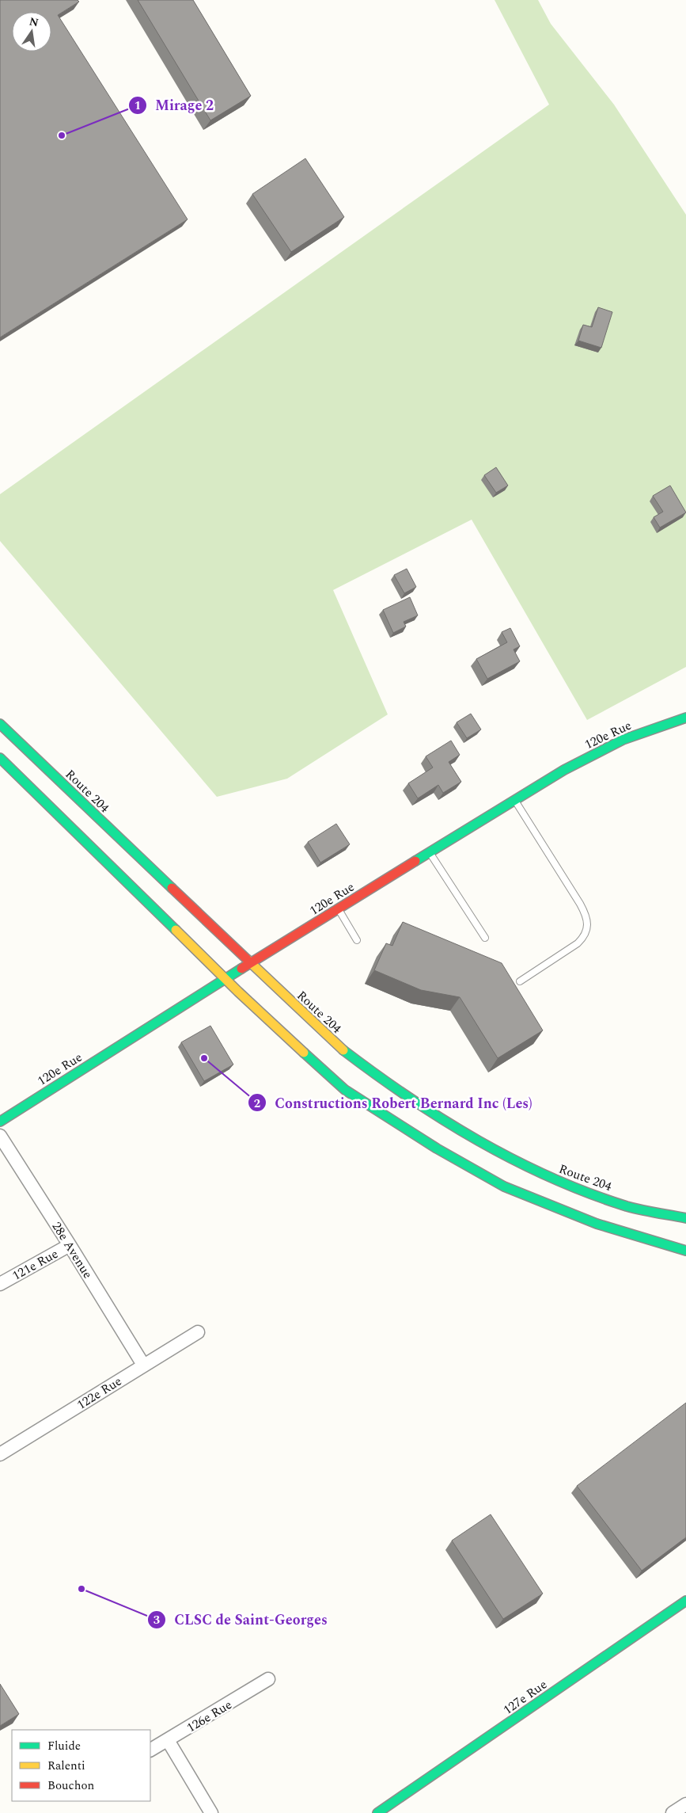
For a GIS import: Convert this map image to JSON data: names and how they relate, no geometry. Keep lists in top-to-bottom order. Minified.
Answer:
{"streets":{"main road":["120e Rue","Route 204","127e Rue"],"street":["28e Avenue","121e Rue","122e Rue","126e Rue"]},"crossings":[["120e Rue","Route 204"],["28e Avenue","121e Rue"],["28e Avenue","122e Rue"]],"places":["Mirage 2","Constructions Robert Bernard Inc (Les)","CLSC de Saint-Georges"],"legend":["Fluide","Ralenti","Bouchon"],"north":"top"}
